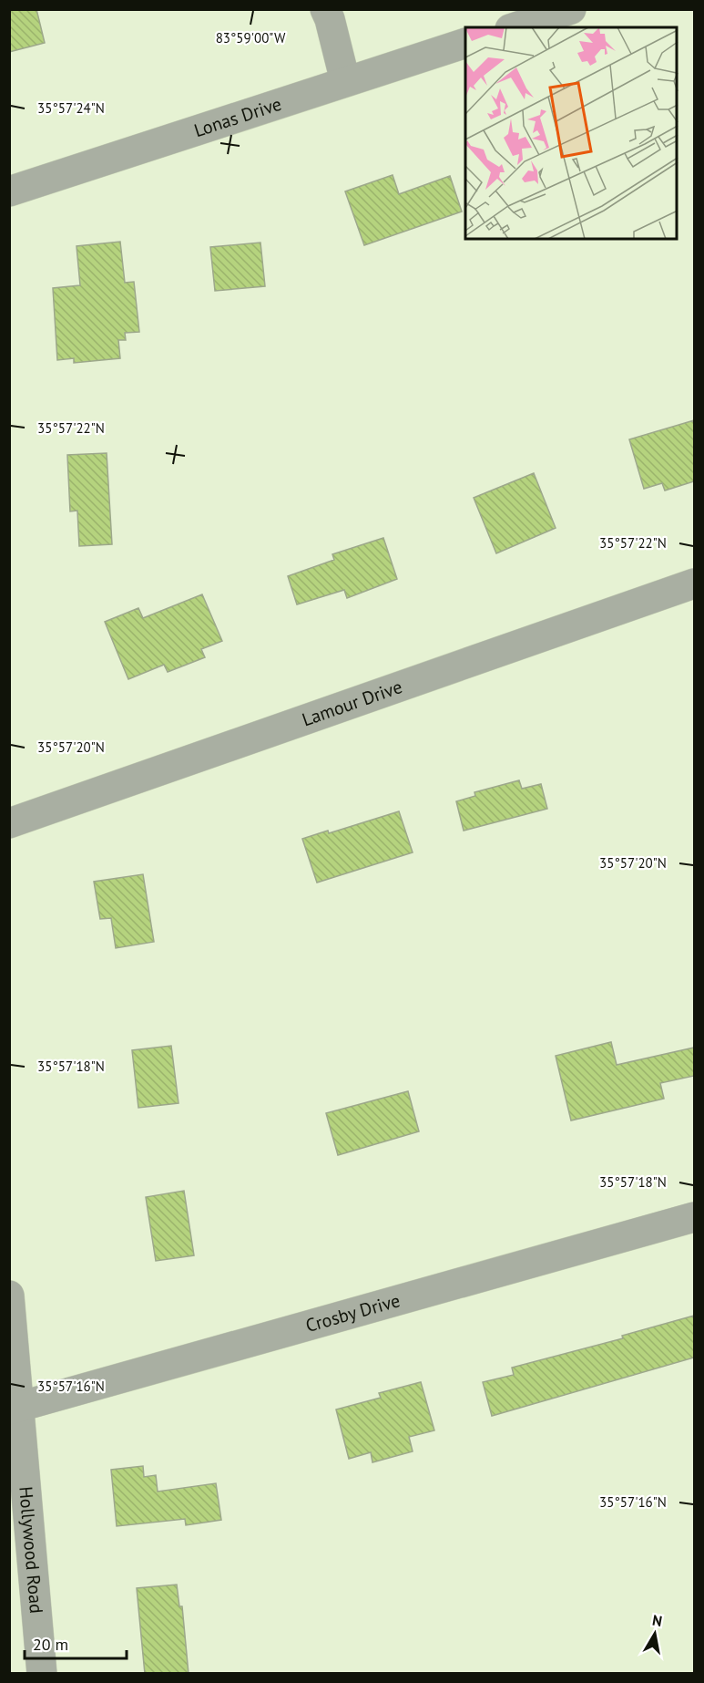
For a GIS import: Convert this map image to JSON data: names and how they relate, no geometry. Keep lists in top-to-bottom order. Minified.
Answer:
{"streets":{"street":["Lonas Drive","Lamour Drive","Crosby Drive","Hollywood Road"]},"crossings":[["Crosby Drive","Hollywood Road"]],"scale_bar":"20 m","north":"top","coordinates":["83°59'00\"W","35°57'24\"N","35°57'22\"N","35°57'20\"N","35°57'18\"N","35°57'16\"N"]}
